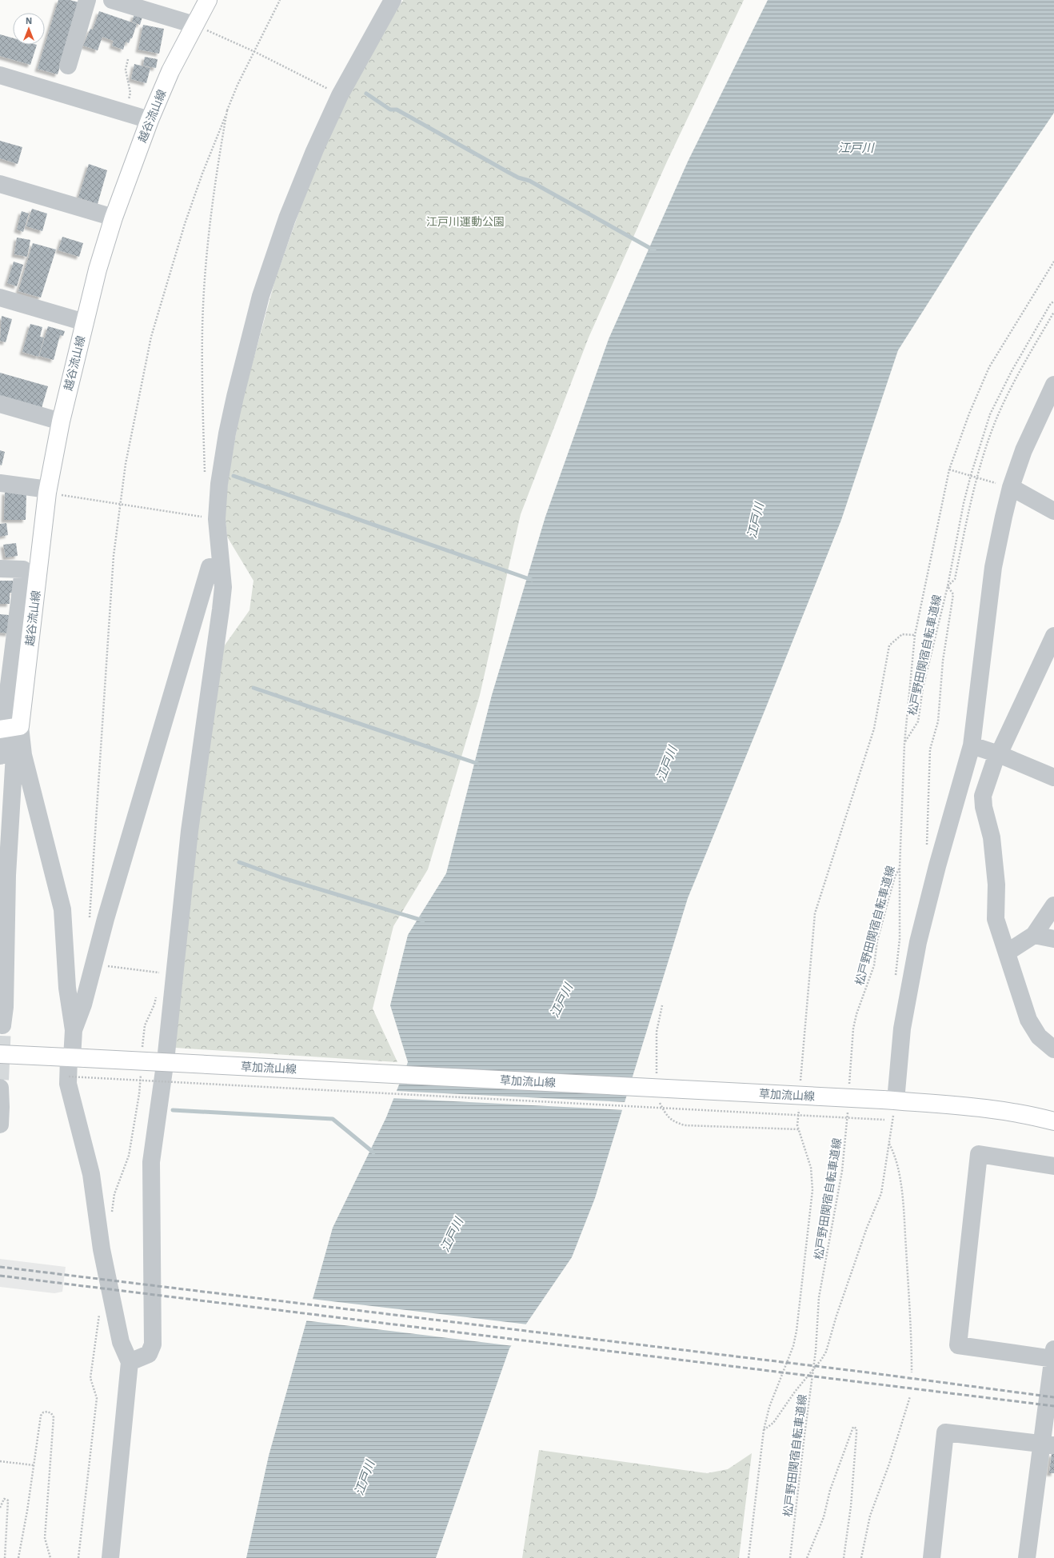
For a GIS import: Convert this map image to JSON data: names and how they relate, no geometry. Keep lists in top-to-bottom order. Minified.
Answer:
{"streets":{"main road":["越谷流山線","草加流山線"],"path":["松戸野田関宿自転車道線"]},"water":["江戸川"],"parks":["江戸川運動公園"],"north":"top"}
